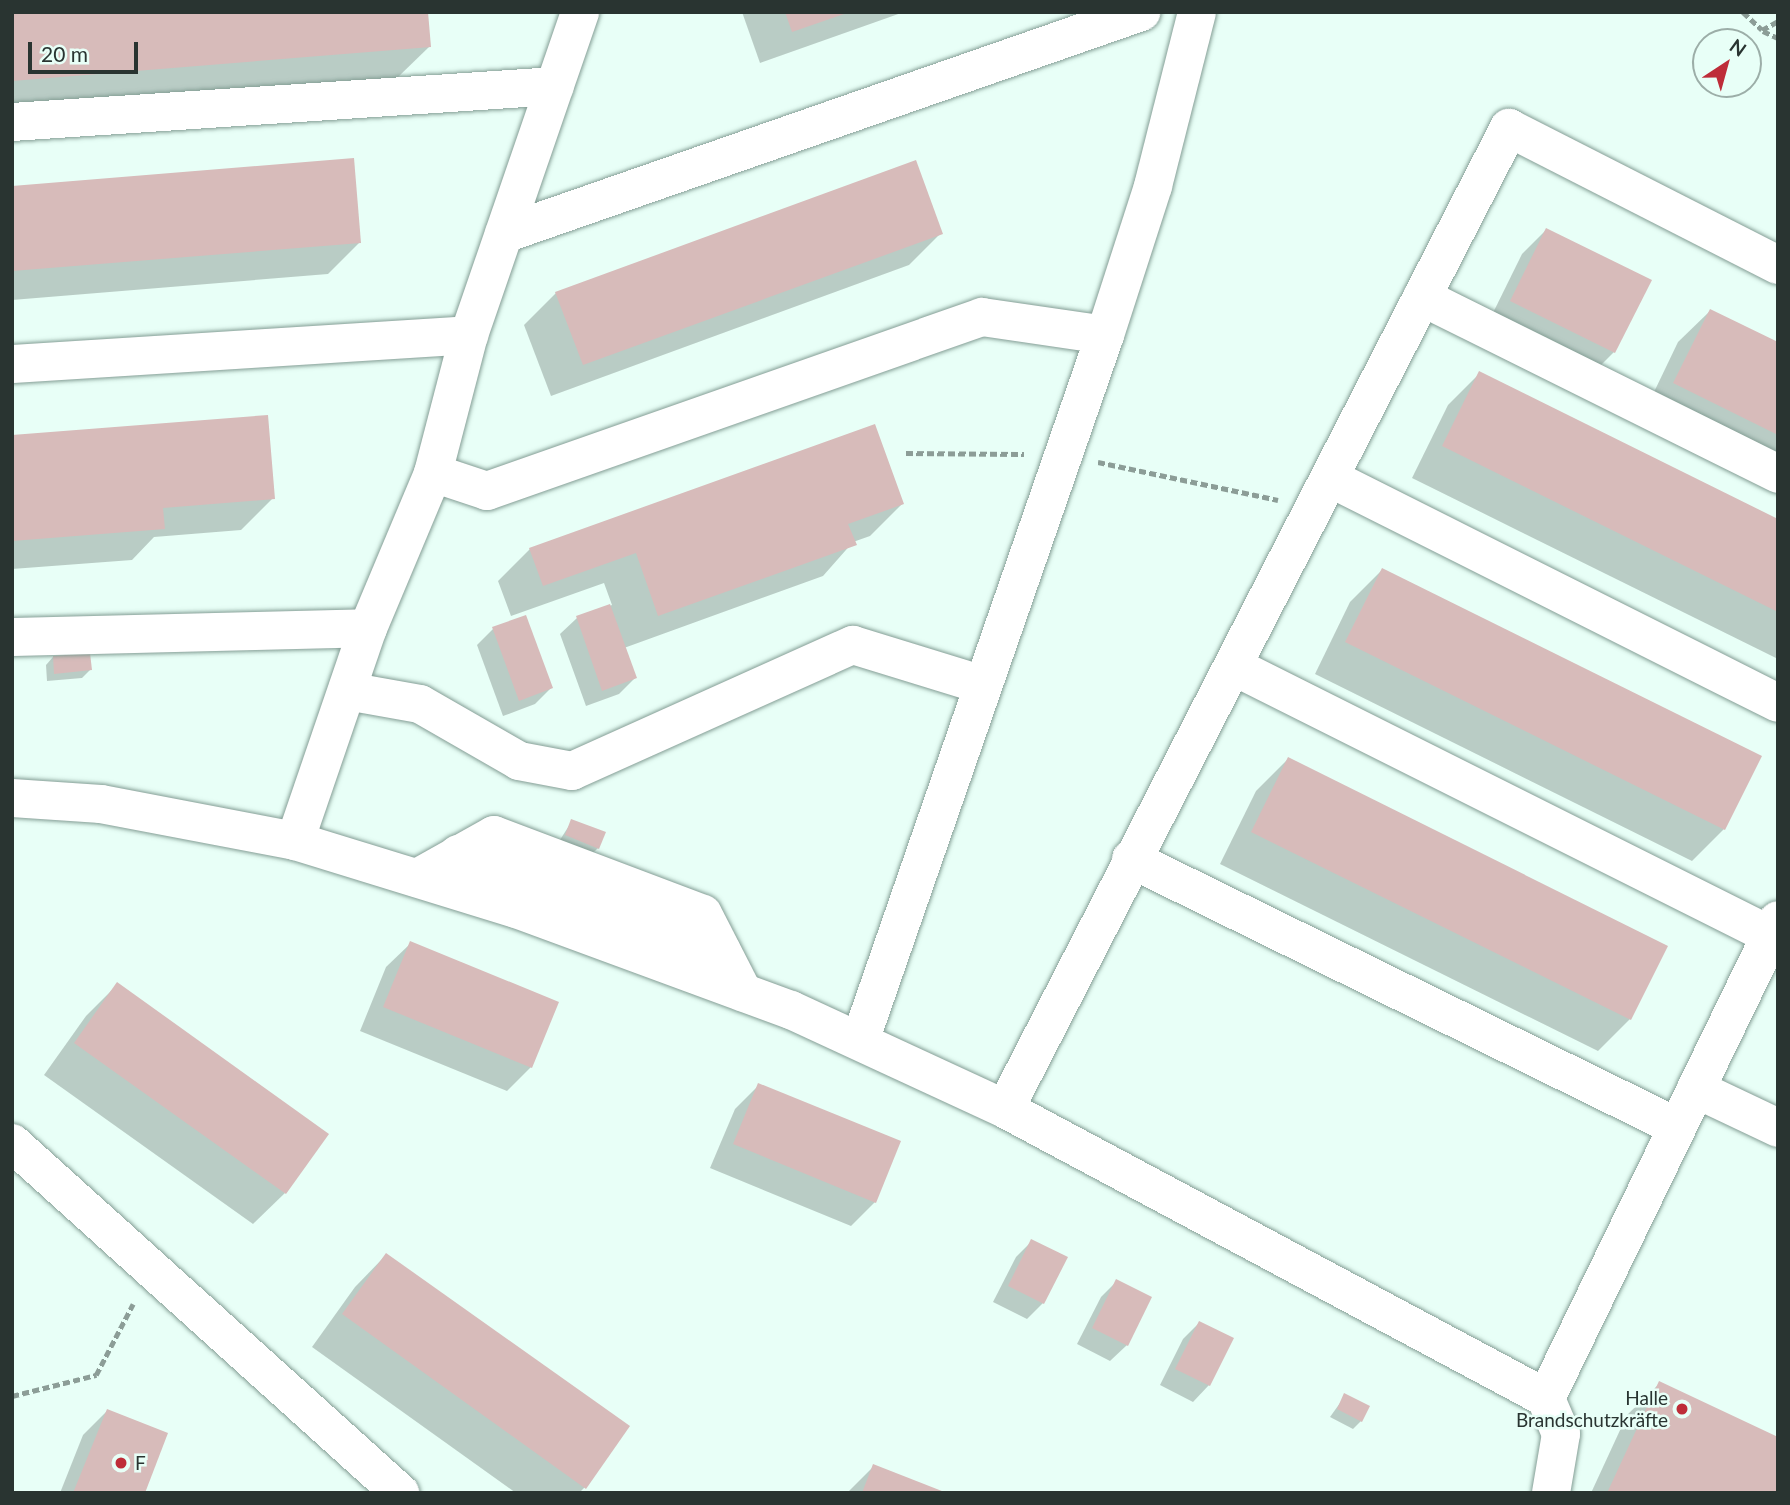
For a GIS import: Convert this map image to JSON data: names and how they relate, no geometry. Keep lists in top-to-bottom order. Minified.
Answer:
{"places":["Halle Brandschutzkräfte","F"],"scale_bar":"20 m","north":"top right"}
